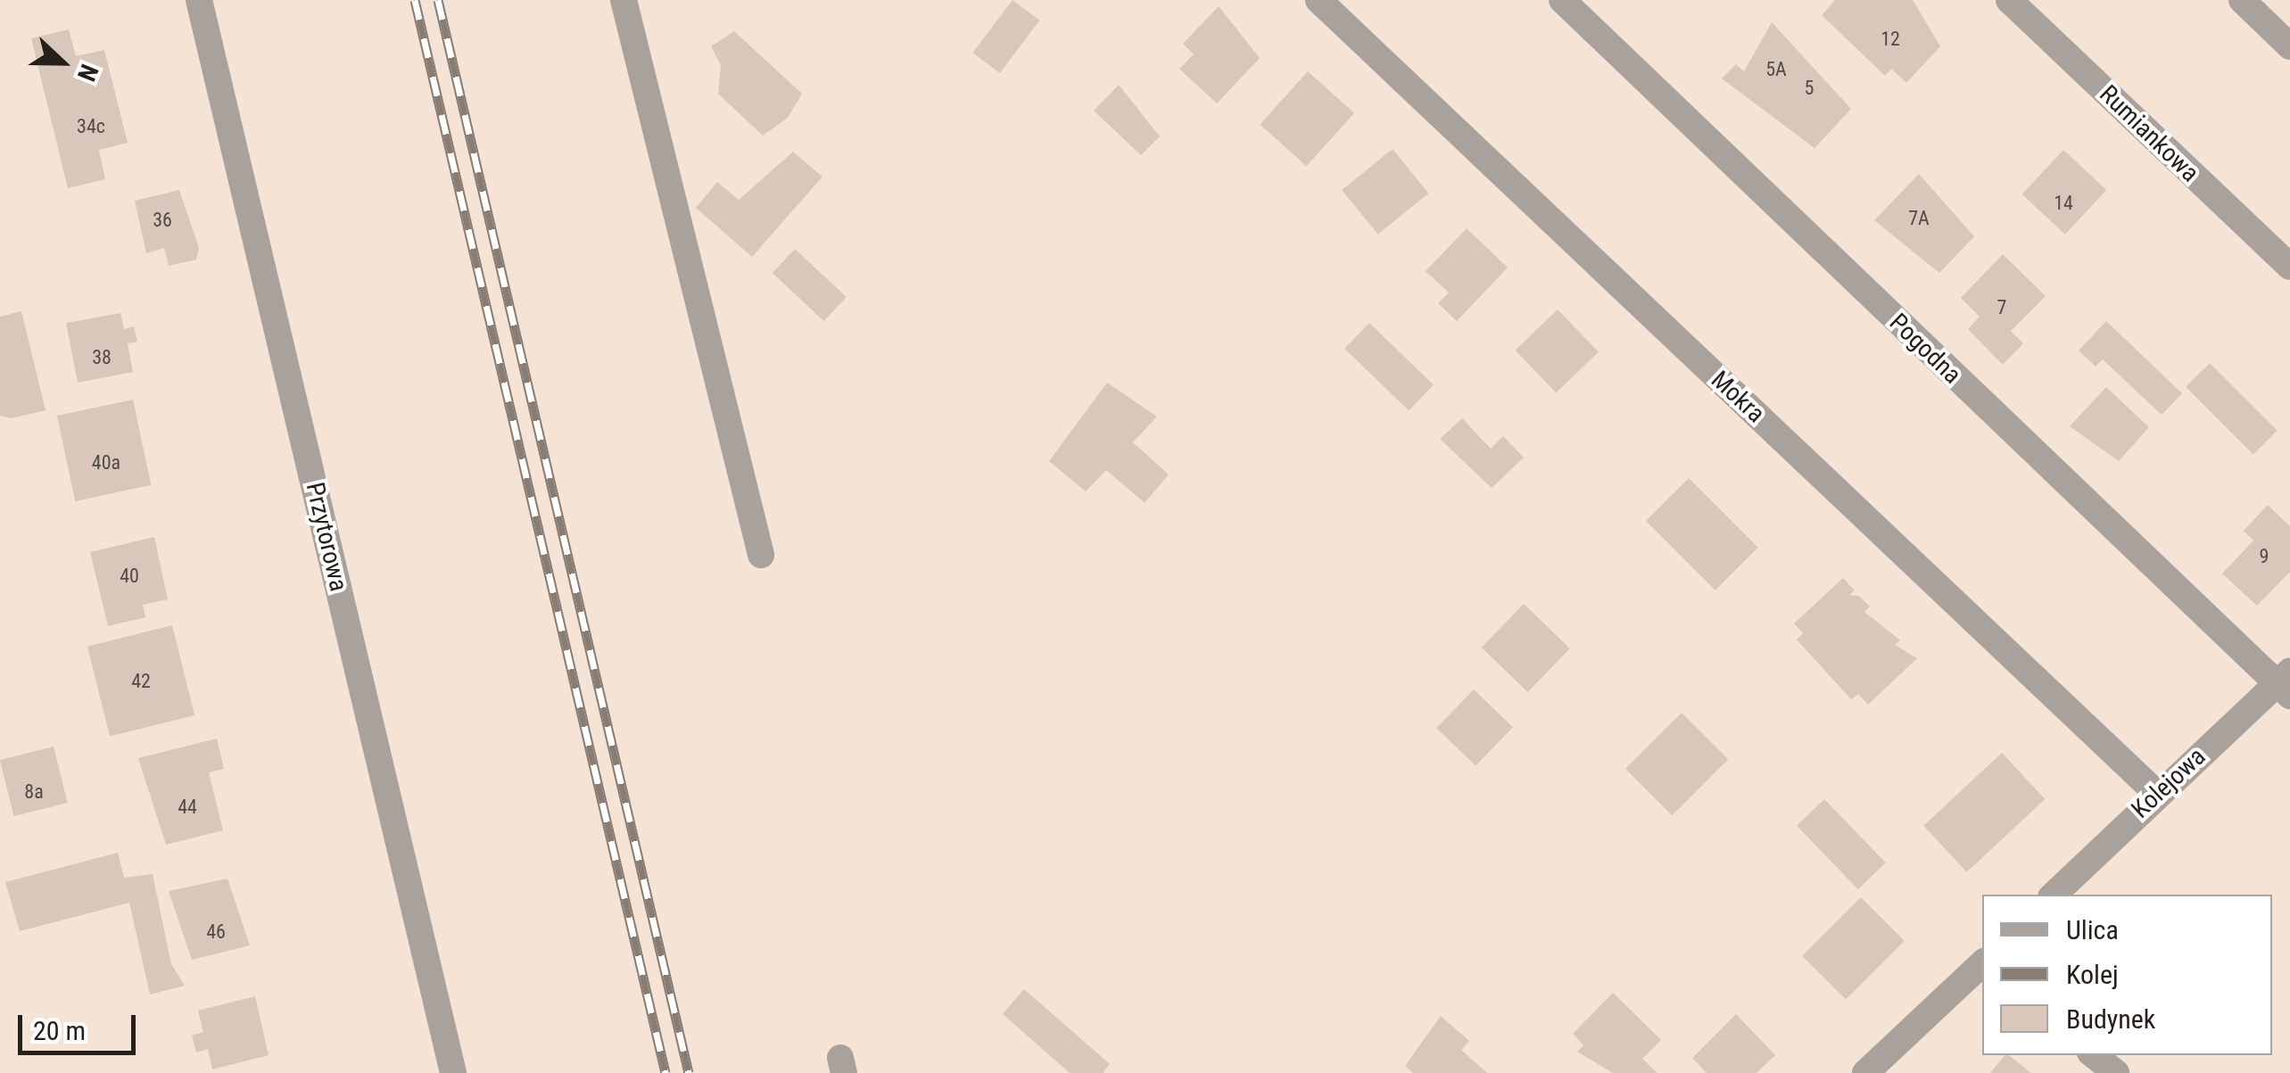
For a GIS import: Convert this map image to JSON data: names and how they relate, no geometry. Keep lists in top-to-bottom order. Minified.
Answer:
{"streets":{"street":["Rumiankowa","Pogodna","Mokra","Przytorowa","Kolejowa"]},"crossings":[["Pogodna","Kolejowa"],["Mokra","Kolejowa"]],"house_numbers":["12","5A","5","34c","14","7A","36","7","38","40a","9","40","42","8a","44","46"],"legend":["Ulica","Kolej","Budynek"],"scale_bar":"20 m","north":"right"}
